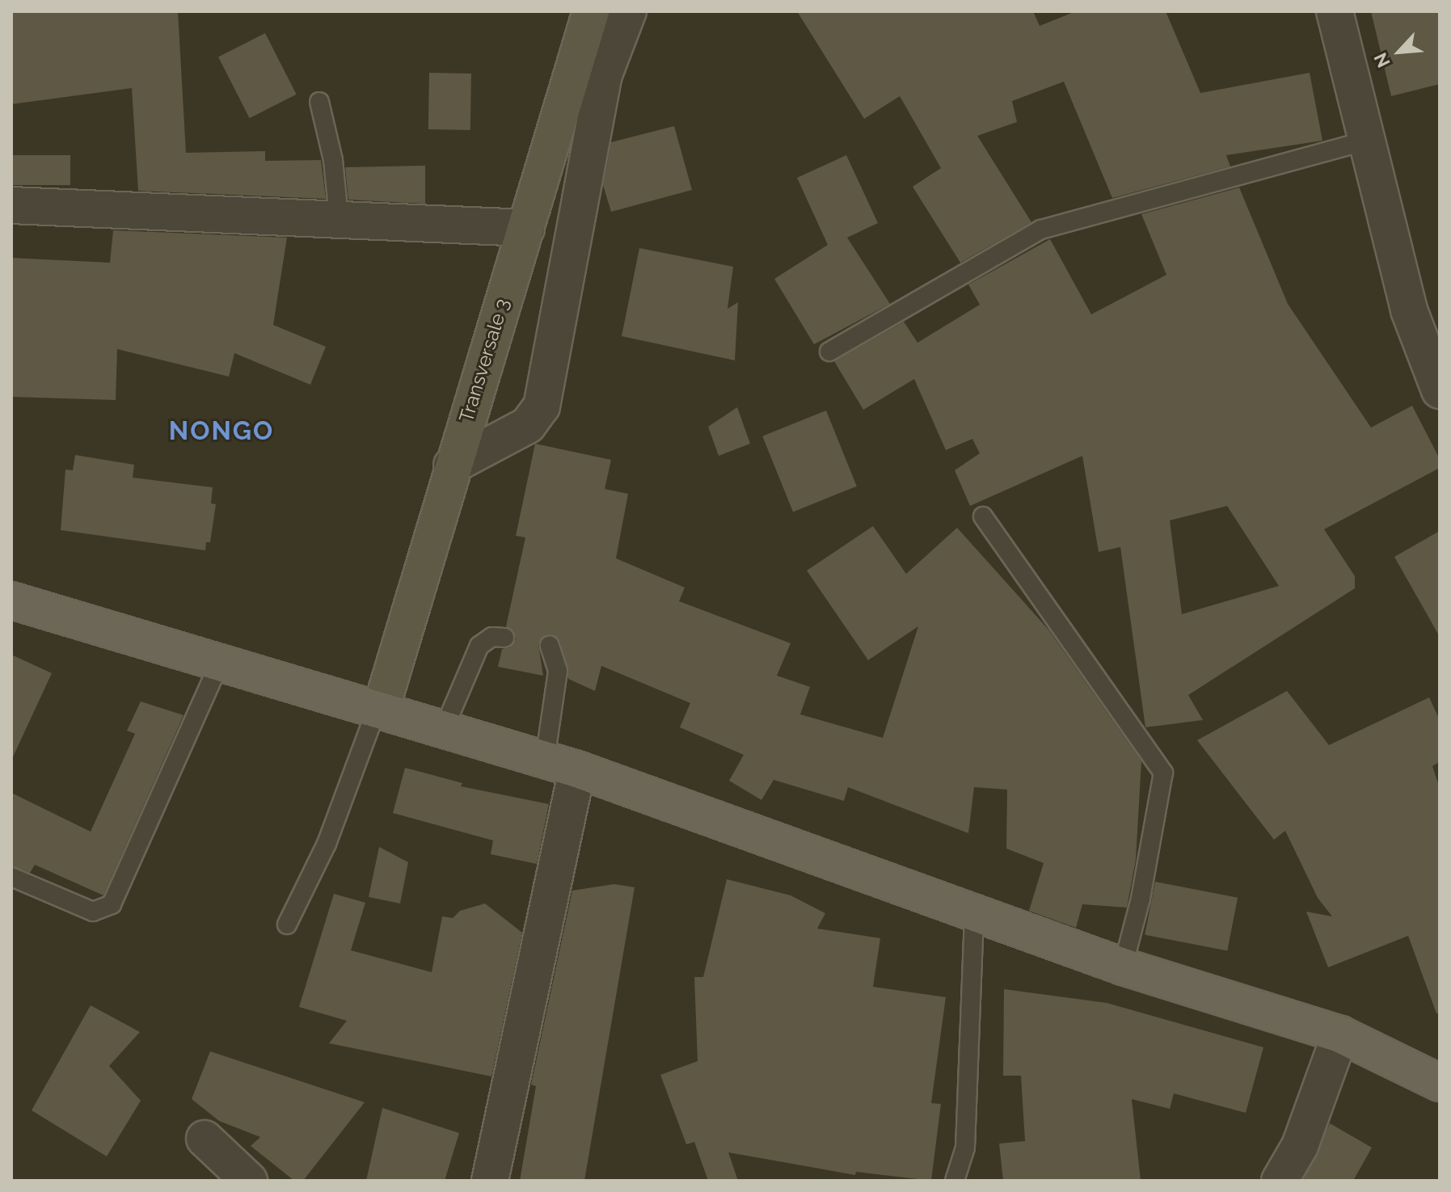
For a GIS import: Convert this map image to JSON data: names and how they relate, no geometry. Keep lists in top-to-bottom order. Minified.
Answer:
{"streets":{"main road":["Transversale 3"]},"districts":["NONGO"],"north":"bottom left"}
